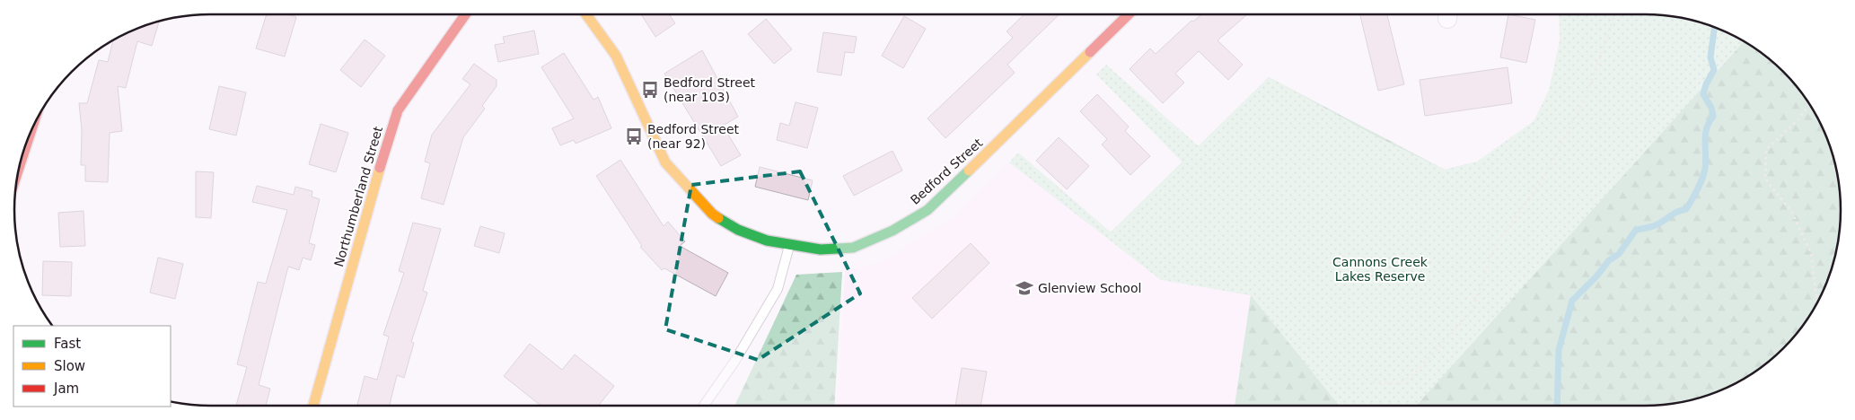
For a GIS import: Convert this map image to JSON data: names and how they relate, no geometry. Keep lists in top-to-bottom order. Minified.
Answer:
{"streets":{"street":["Bedford Street","Northumberland Street"]},"parks":["Cannons Creek Lakes Reserve"],"places":{"bus stop":["Bedford Street (near 103)","Bedford Street (near 92)"],"school or university":["Glenview School"]},"legend":["Fast","Slow","Jam"]}
